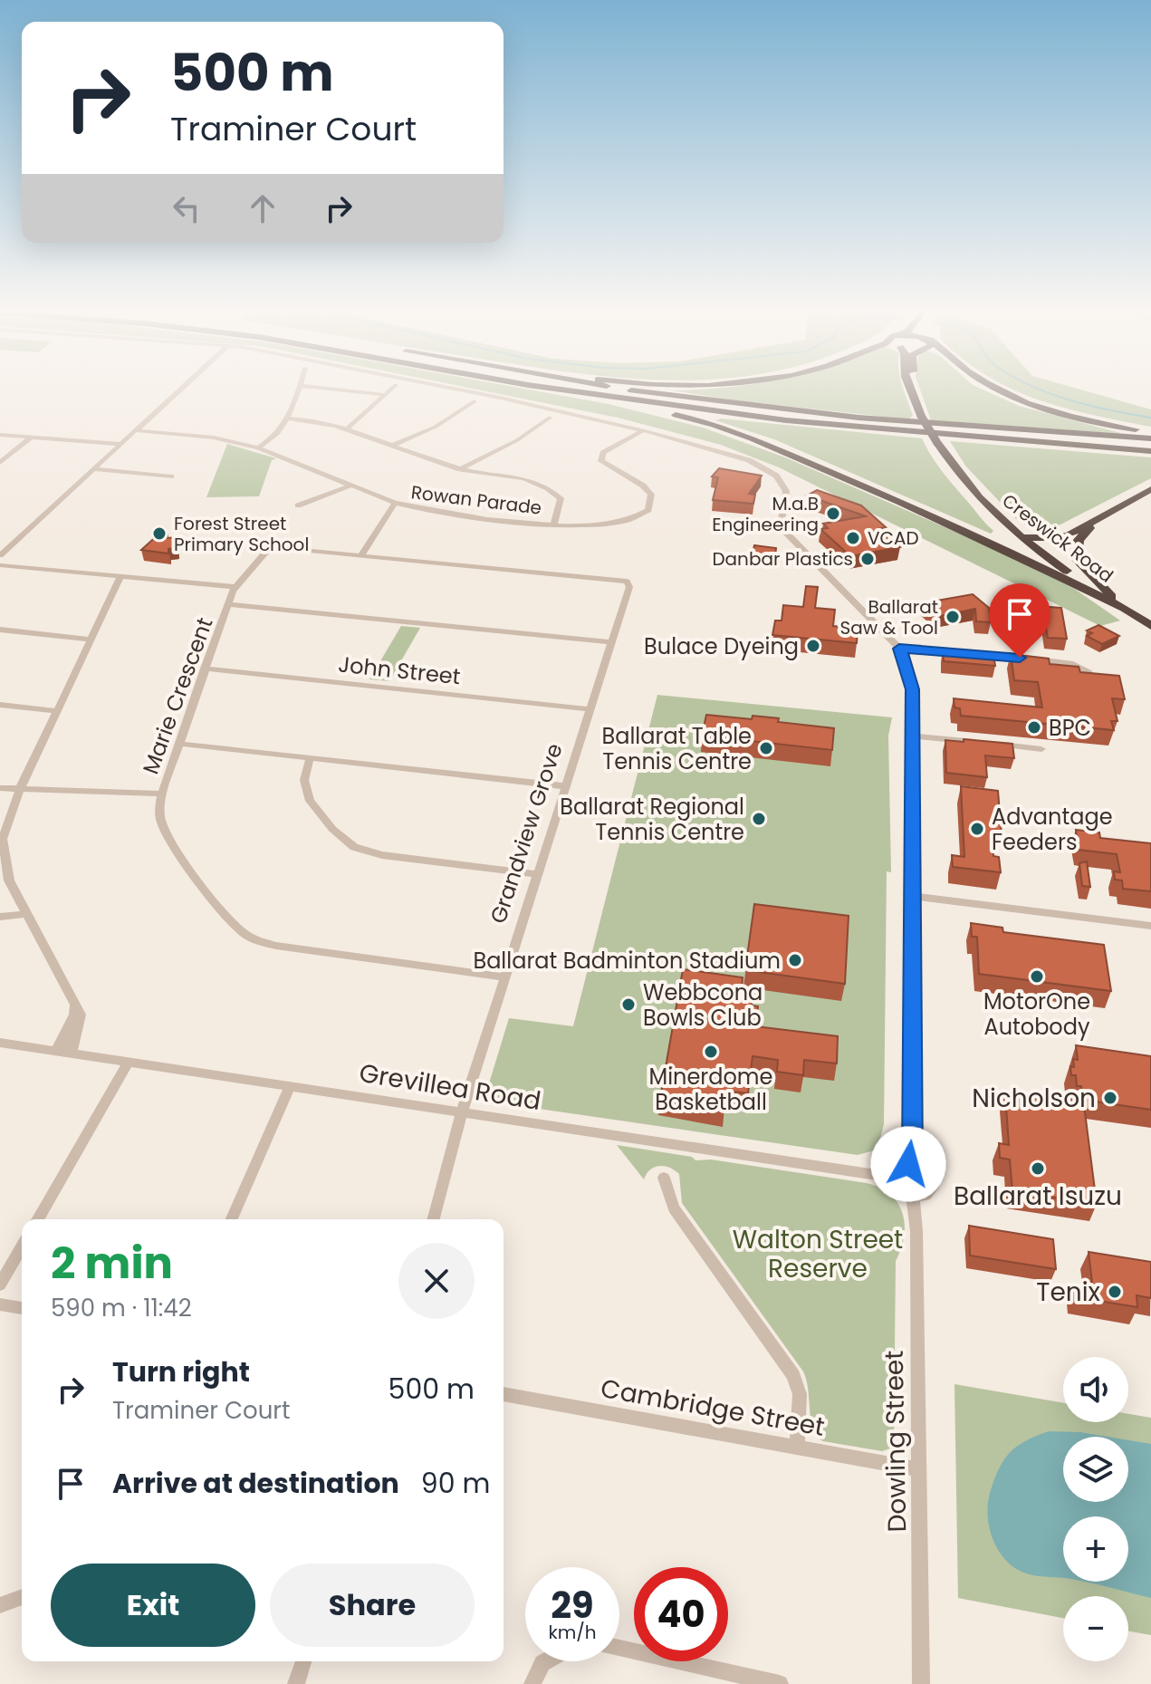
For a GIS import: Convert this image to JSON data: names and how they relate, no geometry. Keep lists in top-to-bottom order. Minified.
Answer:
{"streets":{"highway":["Creswick Road"],"street":["Rowan Parade","John Street","Marie Crescent","Grandview Grove","Grevillea Road","Cambridge Street","Dowling Street"]},"crossings":[["John Street","Marie Crescent"],["John Street","Grandview Grove"],["Marie Crescent","Grandview Grove"],["Grandview Grove","Grevillea Road"],["Grevillea Road","Dowling Street"],["Cambridge Street","Dowling Street"]],"parks":["Walton Street Reserve"],"places":["M.a.B Engineering","Forest Street Primary School","VCAD","Danbar Plastics","Ballarat Saw & Tool","Bulace Dyeing","BPC","Ballarat Table Tennis Centre","Ballarat Regional Tennis Centre","Advantage Feeders","Ballarat Badminton Stadium","MotorOne Autobody","Webbcona Bowls Club","Minerdome Basketball","Nicholson","Ballarat Isuzu","Tenix"],"page":{"turn":["500 m","Traminer Court"],"heading":["2 min","590 m · 11:42"],"list":[{"name":"Turn right","note":"Traminer Court","value":"500 m"},{"name":"Arrive at destination","value":"90 m"}],"map_buttons":["+","−"],"buttons":["Exit","Share"],"speed":"29 km/h","limit":"40"}}
